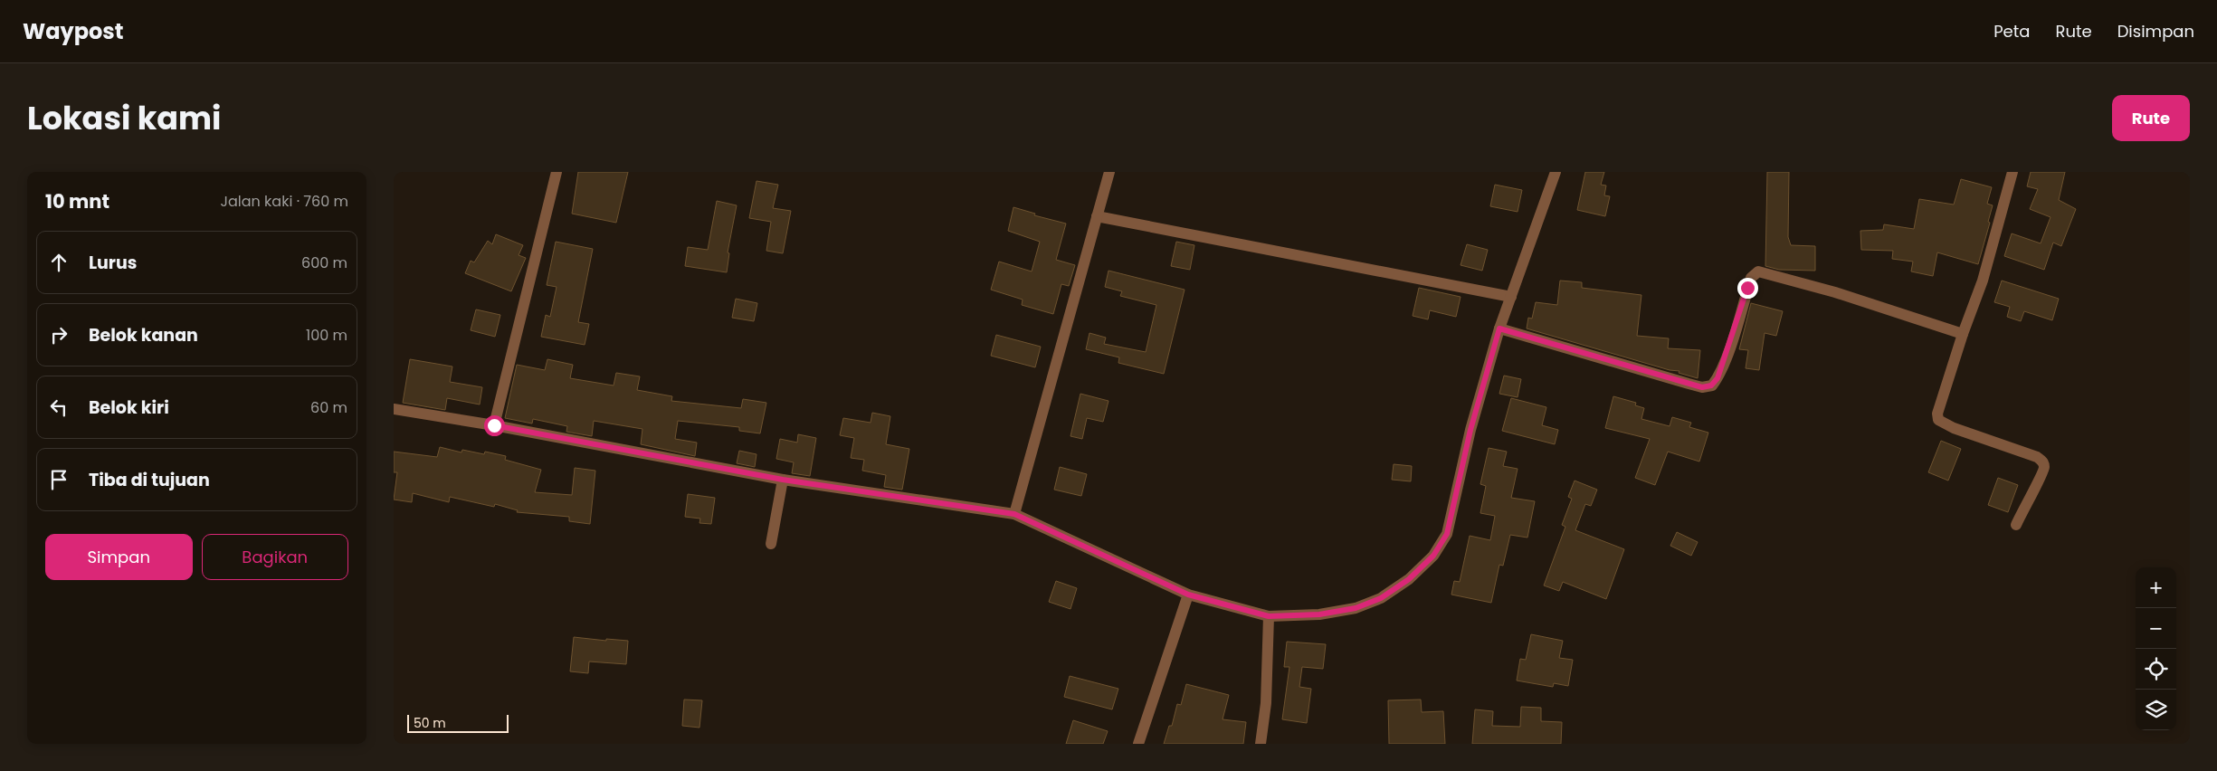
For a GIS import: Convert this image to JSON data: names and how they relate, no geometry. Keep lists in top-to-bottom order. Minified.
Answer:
{"scale_bar":"50 m","page":{"header":"Waypost","nav":["Peta","Rute","Disimpan"],"title":"Lokasi kami","buttons":["Rute",["Simpan","Bagikan"]],"heading":["10 mnt","Jalan kaki · 760 m"],"list":[["Lurus","600 m"],["Belok kanan","100 m"],["Belok kiri","60 m"],"Tiba di tujuan"],"map_buttons":["+","−"],"scale":"50 m"}}
